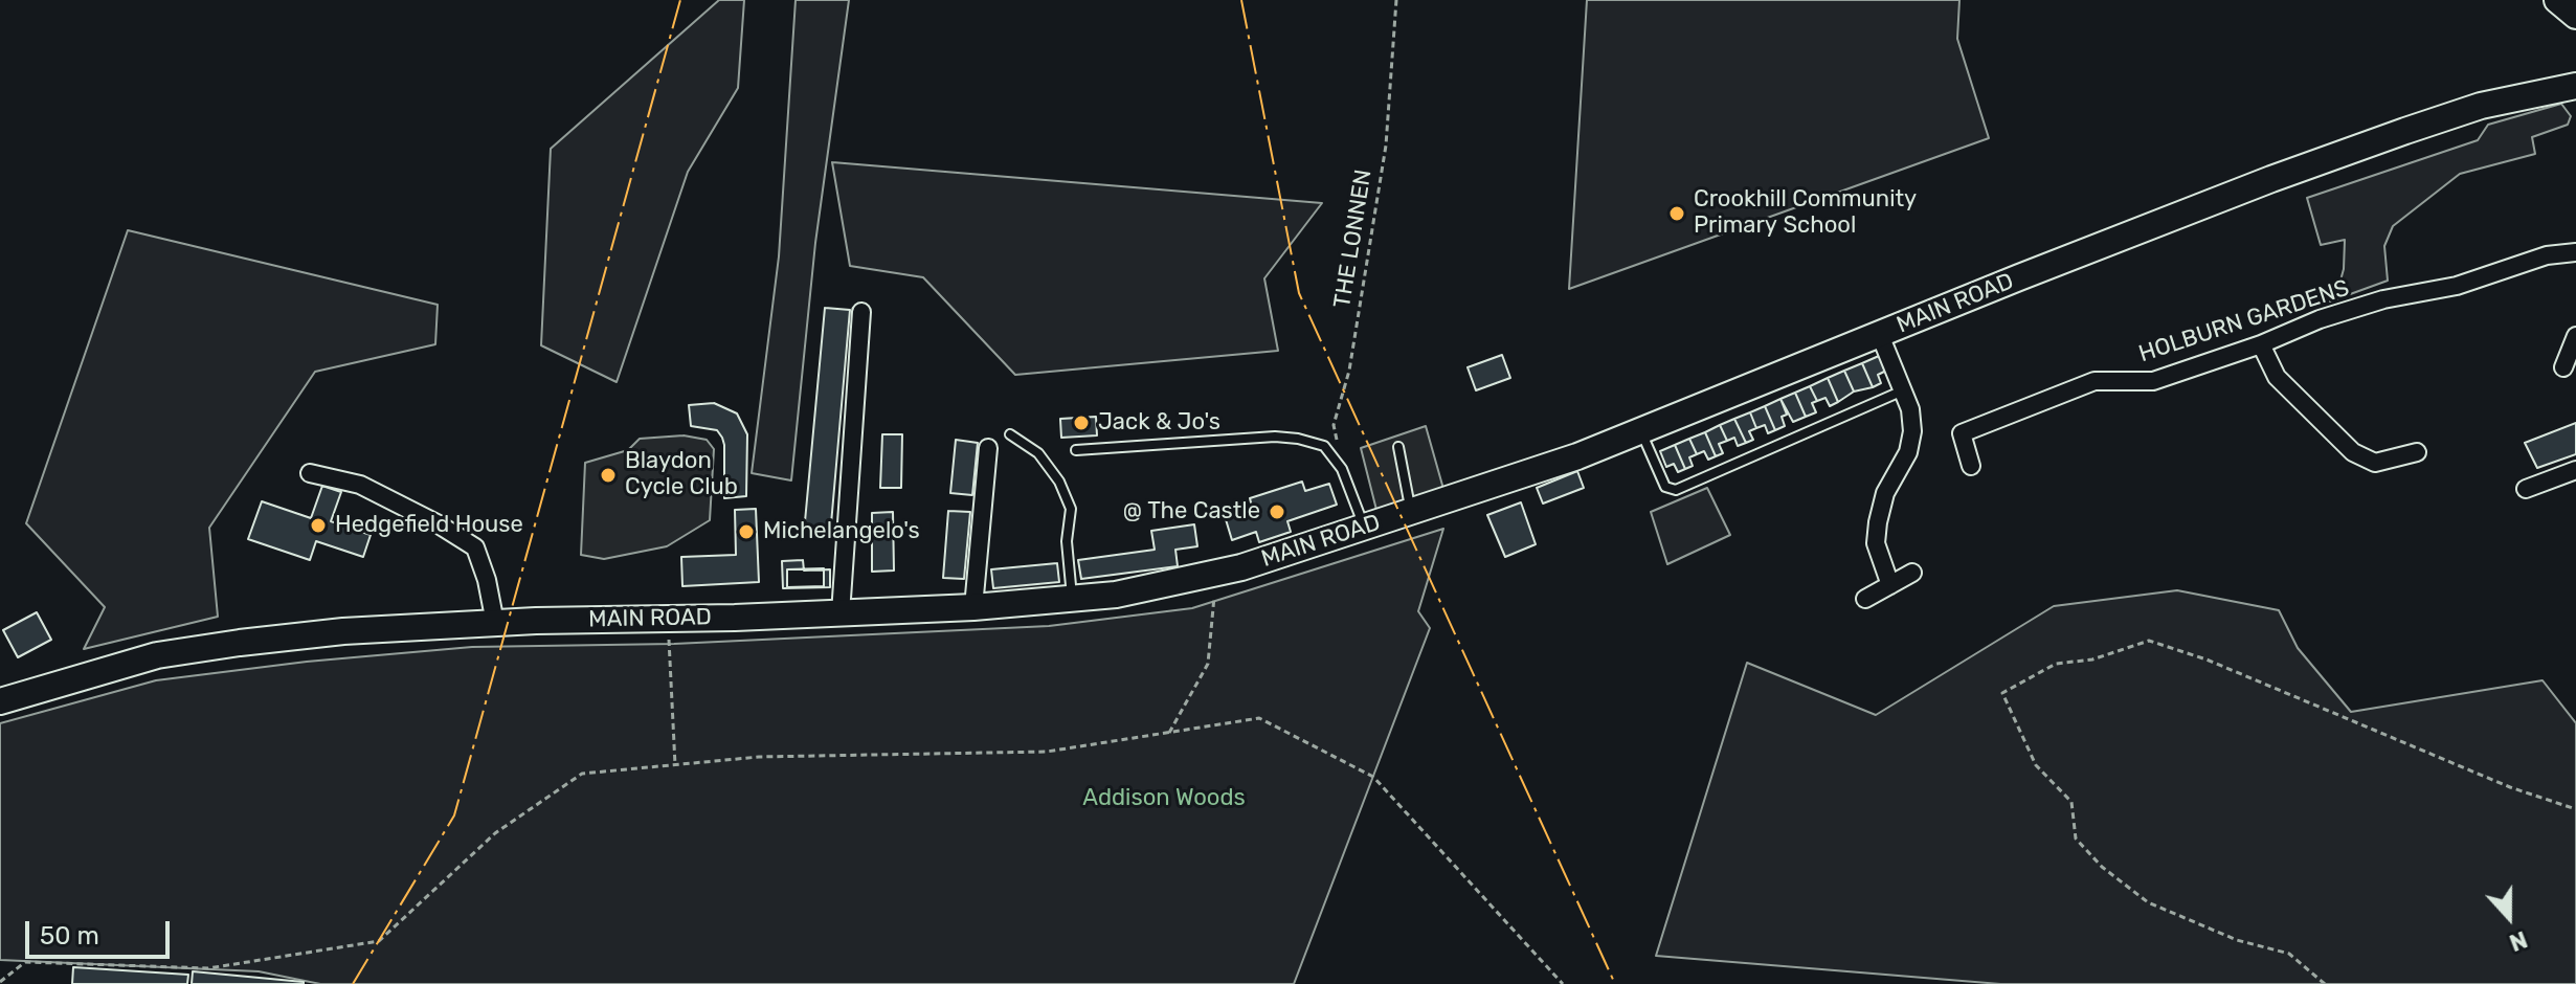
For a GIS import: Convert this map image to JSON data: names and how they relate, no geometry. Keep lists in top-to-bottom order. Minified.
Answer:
{"streets":{"main road":["MAIN ROAD"],"street":["HOLBURN GARDENS"],"path":["THE LONNEN"]},"parks":["Addison Woods"],"places":["Crookhill Community Primary School","Jack & Jo's","Blaydon Cycle Club","@ The Castle","Hedgefield House","Michelangelo's"],"scale_bar":"50 m","north":"bottom"}
